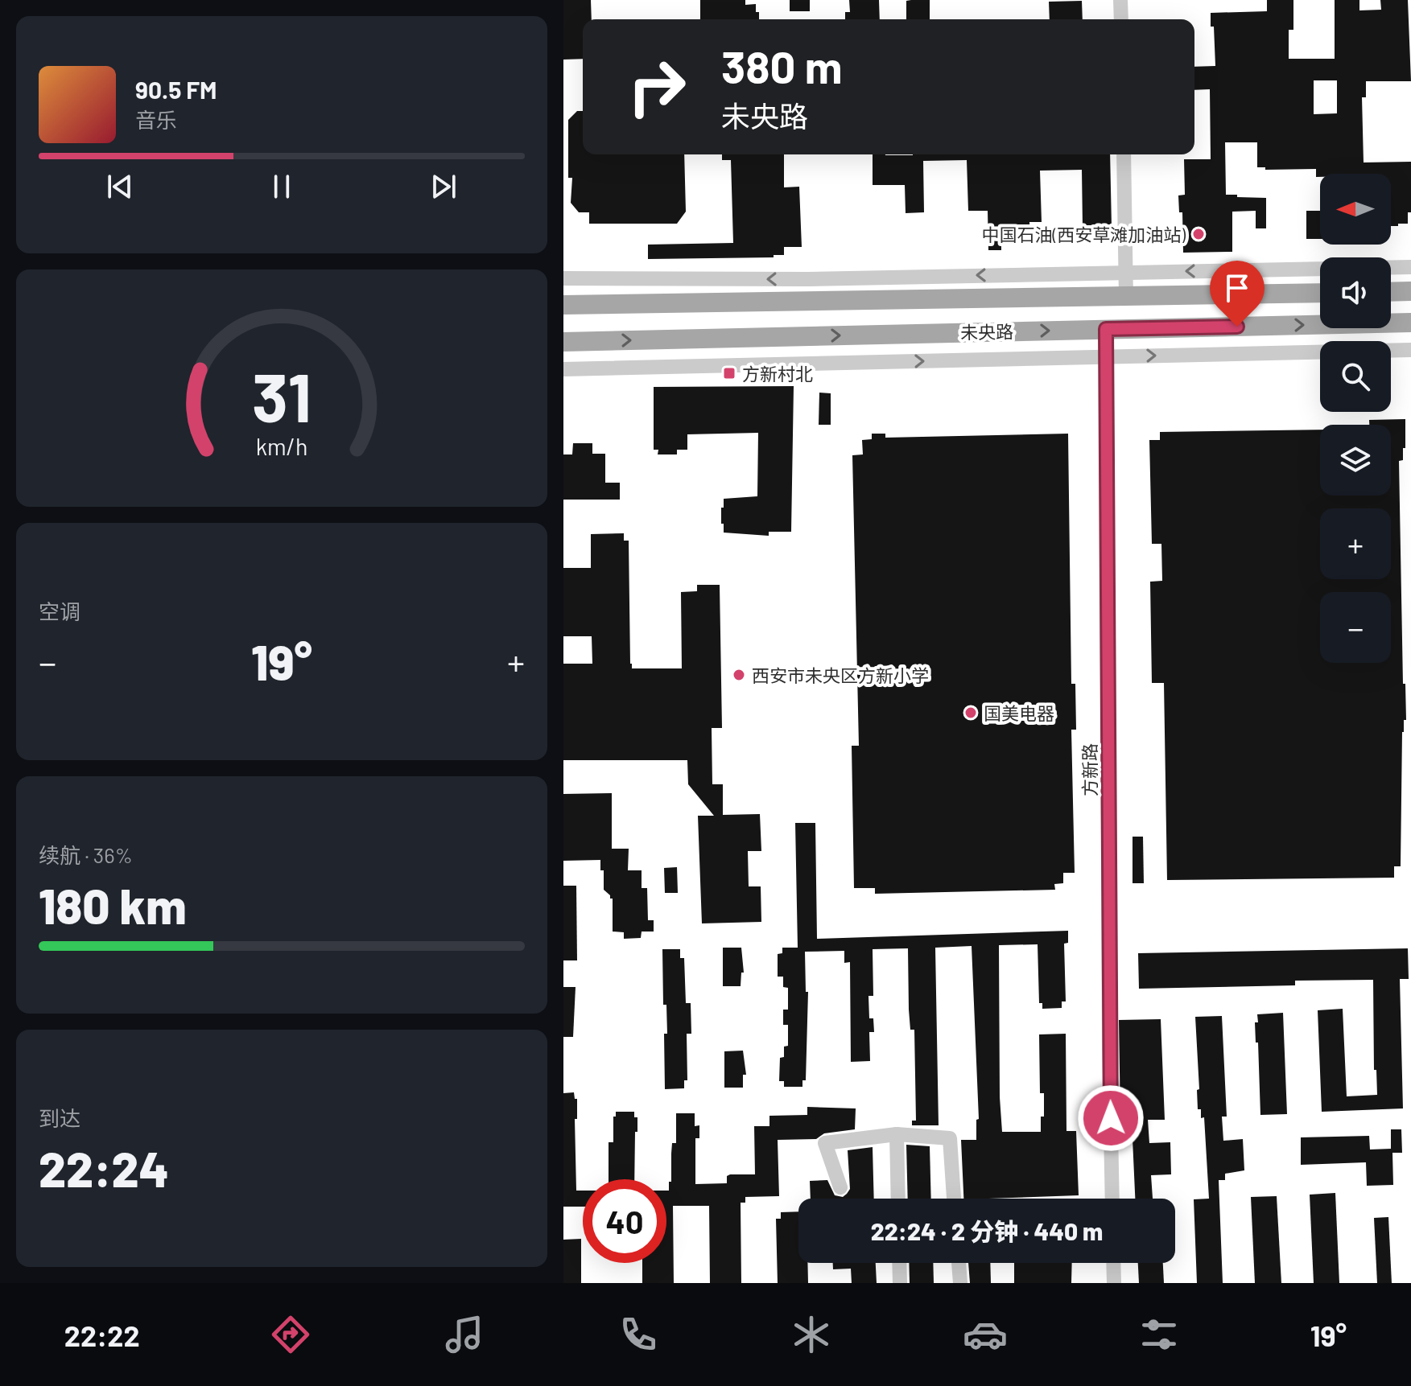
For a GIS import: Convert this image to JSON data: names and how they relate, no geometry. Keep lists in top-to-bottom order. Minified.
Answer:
{"streets":{"main road":["未央路"],"street":["方新路"]},"crossings":[["未央路","方新路"]],"places":{"other":["中国石油(西安草滩加油站)","西安市未央区方新小学","国美电器"],"transit":["方新村北"]},"north":"left","page":{"turn":["380 m","未央路"],"song":["90.5 FM","音乐"],"map_buttons":["+","−"],"tile":["空调",["续航 · 36%","180 km"],["到达","22:24"]],"heat":["−","19°","+"],"limit":"40","trip":"22:24 · 2 分钟 · 440 m","tabs":["22:22","19°"],"gauge":["31","km/h"]}}
